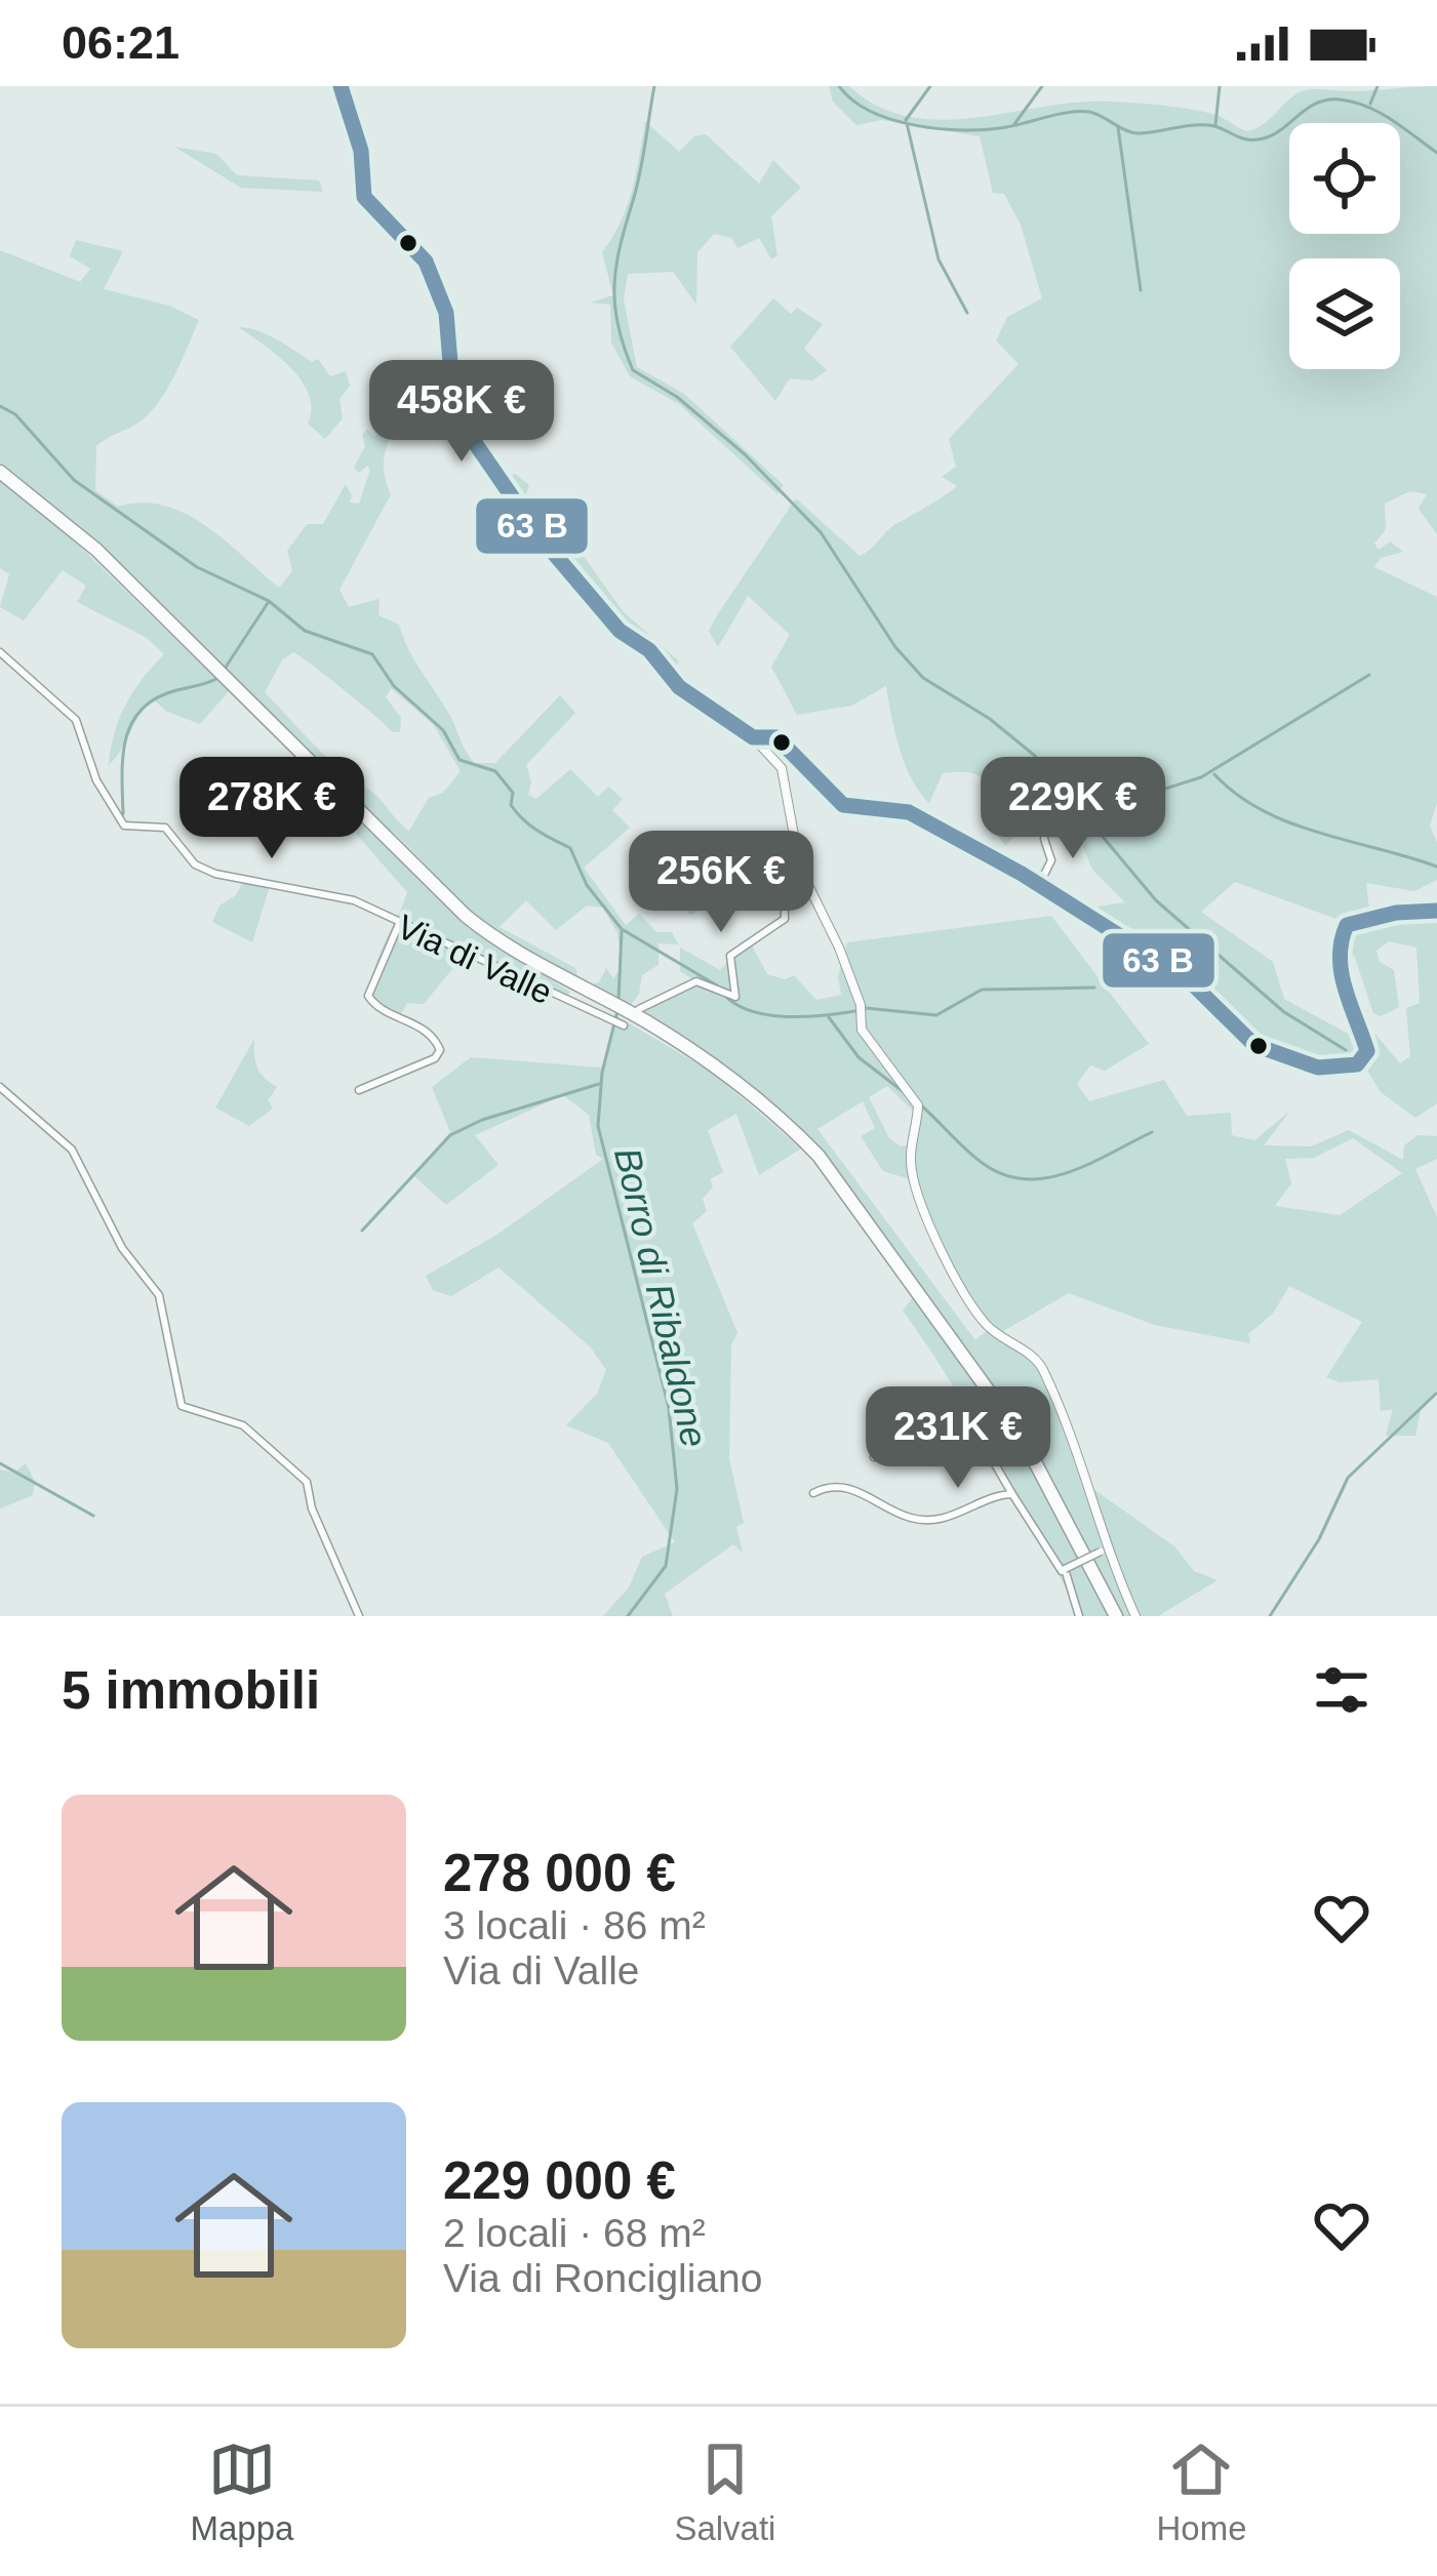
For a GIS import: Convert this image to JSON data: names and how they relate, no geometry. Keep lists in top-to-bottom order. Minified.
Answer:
{"streets":{"street":["Via di Valle"]},"water":["Borro di Ribaldone"],"page":{"status":"06:21","price":["458K €","278K €","229K €","256K €","231K €"],"heading":"5 immobili","list":[{"name":"278 000 €","note":"3 locali · 86 m² · Via di Valle"},{"name":"229 000 €","note":"2 locali · 68 m² · Via di Roncigliano"}],"tabs":["Mappa","Salvati","Home"]}}
